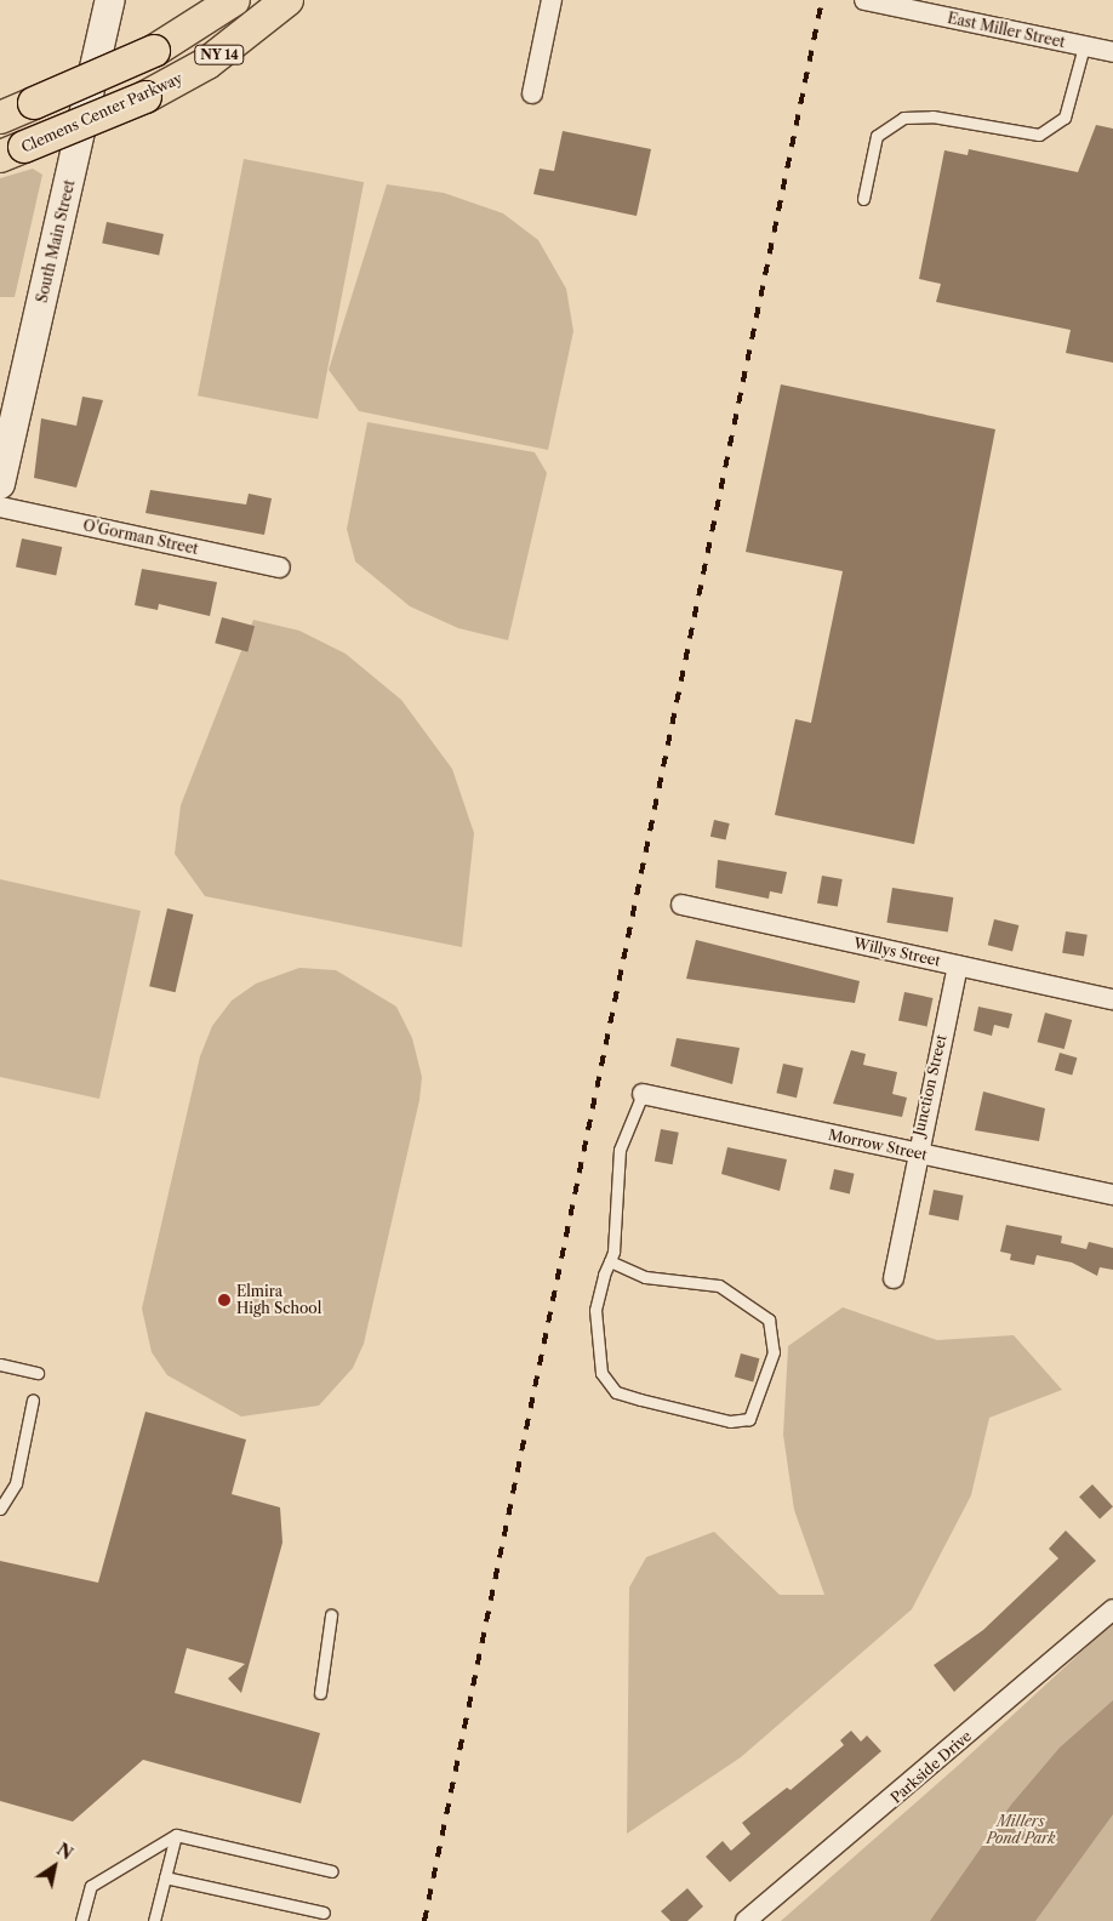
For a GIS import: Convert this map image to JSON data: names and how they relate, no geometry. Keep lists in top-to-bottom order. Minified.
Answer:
{"streets":{"main road":["NY 14","Clemens Center Parkway"],"street":["East Miller Street","South Main Street","O'Gorman Street","Willys Street","Junction Street","Morrow Street","Parkside Drive"]},"crossings":[["Willys Street","Junction Street"],["Junction Street","Morrow Street"]],"parks":["Millers Pond Park"],"places":["Elmira High School"],"north":"top right"}
